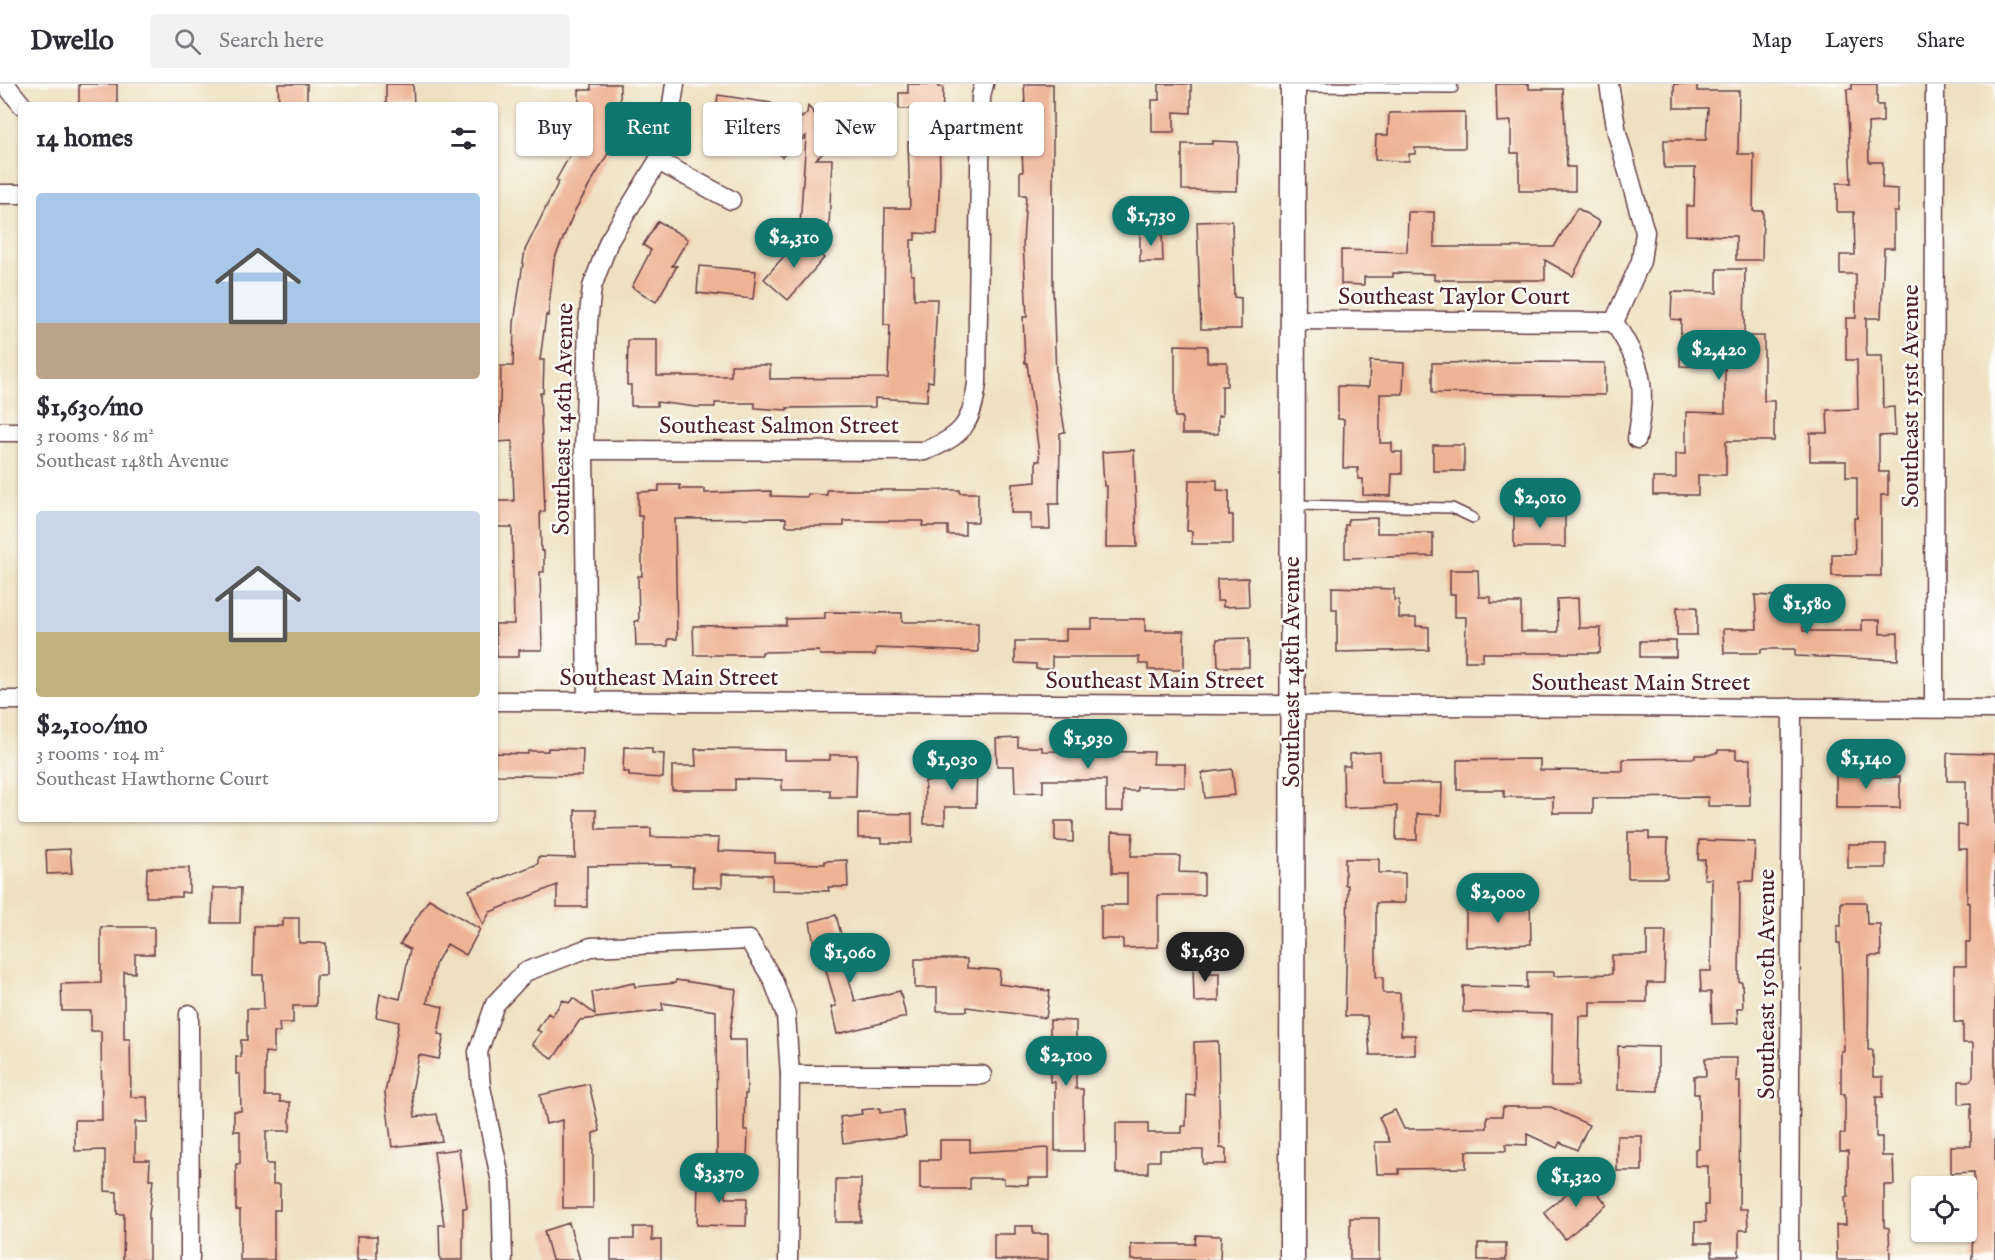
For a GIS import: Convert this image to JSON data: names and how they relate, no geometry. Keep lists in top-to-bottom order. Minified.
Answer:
{"streets":{"main road":["Southeast 148th Avenue"],"street":["Southeast Taylor Court","Southeast 151st Avenue","Southeast 146th Avenue","Southeast Salmon Street","Southeast Main Street","Southeast 150th Avenue"]},"crossings":[["Southeast Taylor Court","Southeast 148th Avenue"],["Southeast 151st Avenue","Southeast Main Street"],["Southeast 146th Avenue","Southeast Salmon Street"],["Southeast 146th Avenue","Southeast Main Street"],["Southeast 148th Avenue","Southeast Main Street"],["Southeast Main Street","Southeast 150th Avenue"]],"page":{"header":"Dwello","search":"Search here","nav":["Map","Layers","Share"],"chip":["Buy","Rent","Filters","New","Apartment"],"heading":"14 homes","list":[{"name":"$1,630/mo","note":"3 rooms · 86 m² · Southeast 148th Avenue"},{"name":"$2,100/mo","note":"3 rooms · 104 m² · Southeast Hawthorne Court"}],"price":["$1,730","$2,310","$2,420","$2,010","$1,580","$1,930","$1,140","$1,030","$2,000","$1,630","$1,060","$2,100","$3,370","$1,320"]}}
